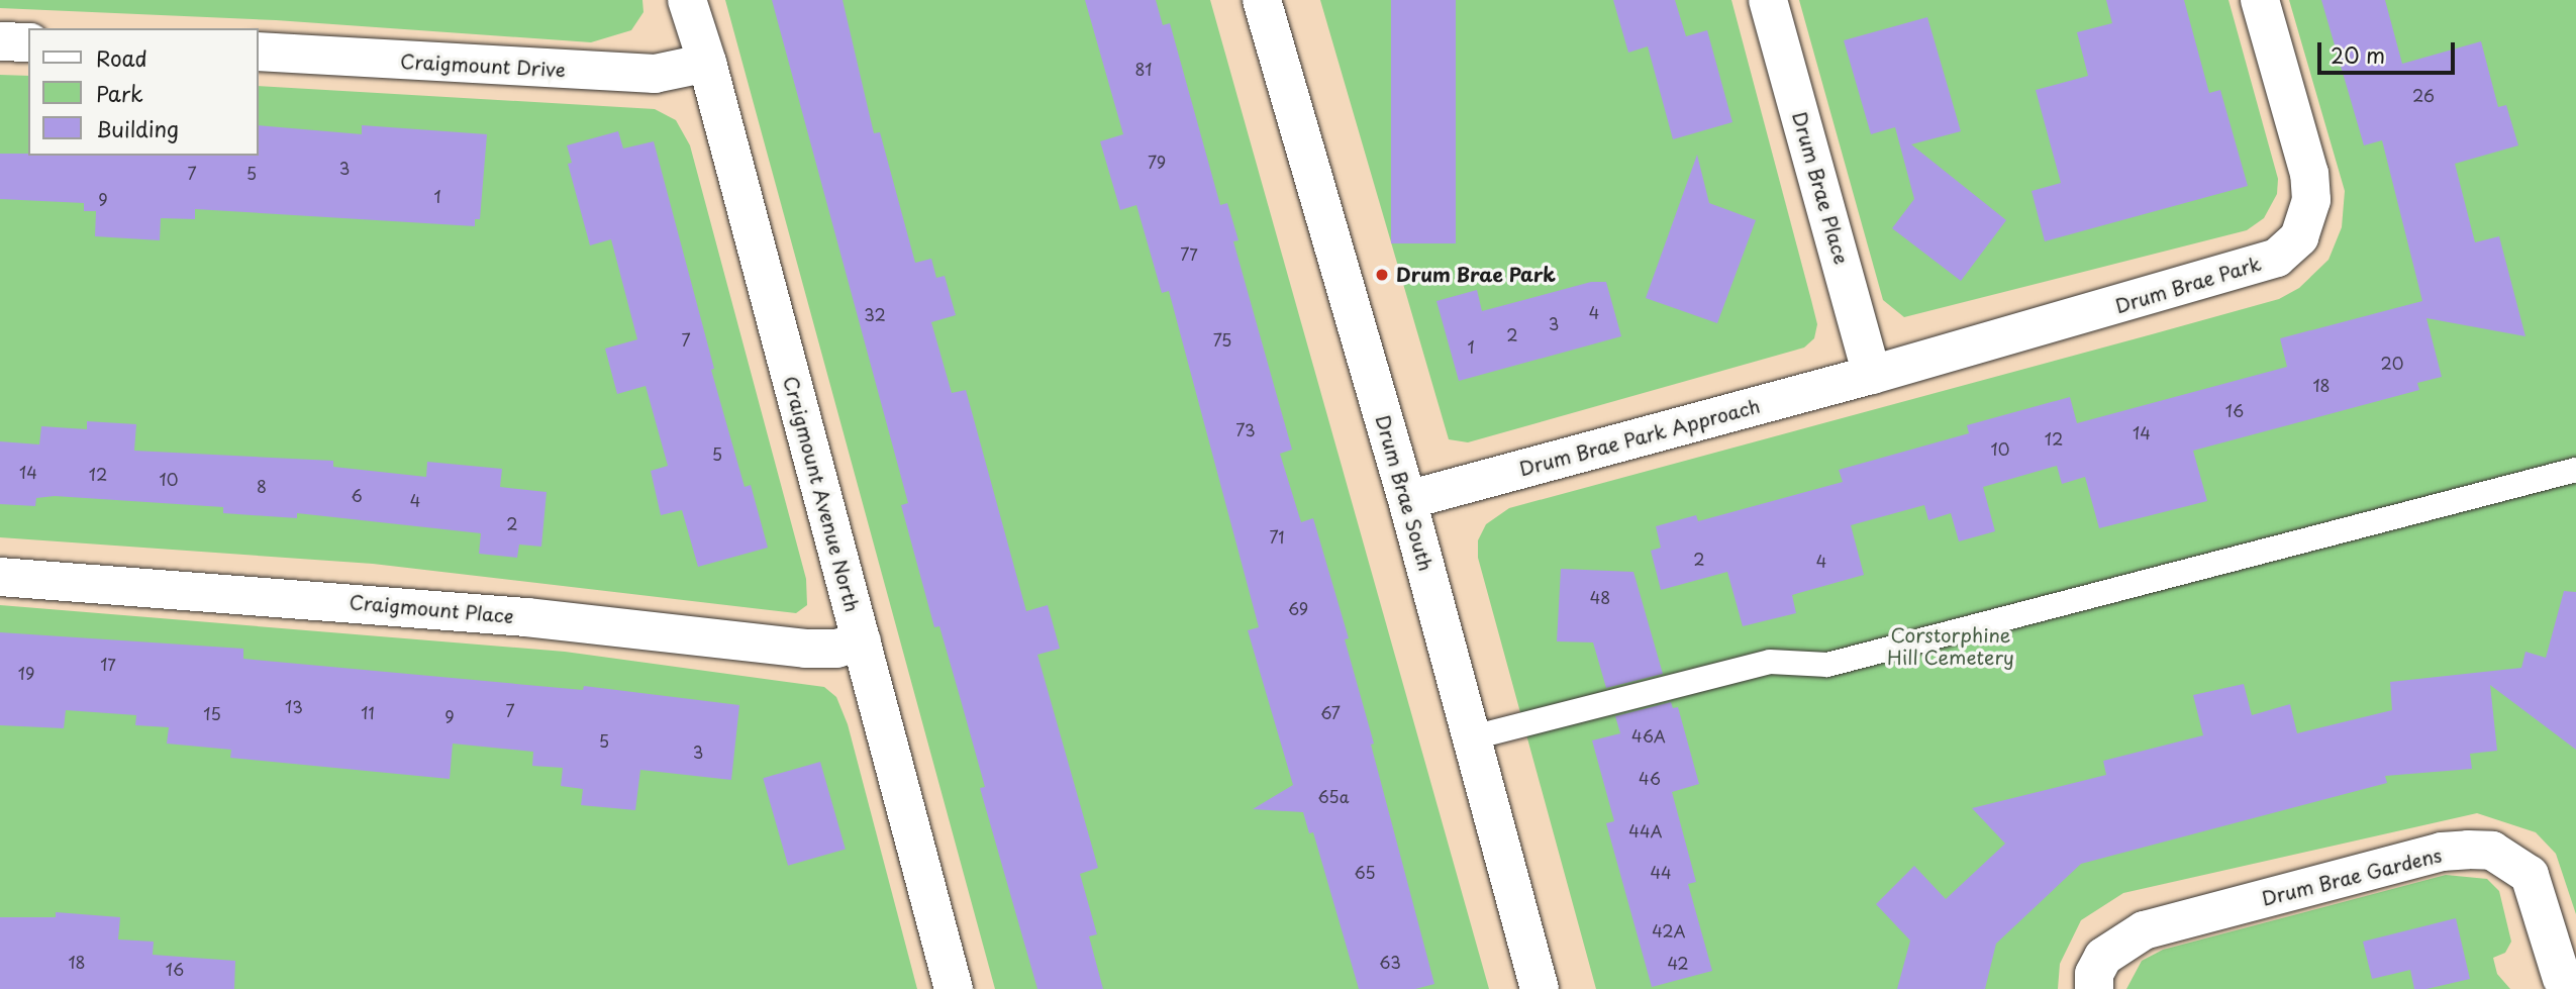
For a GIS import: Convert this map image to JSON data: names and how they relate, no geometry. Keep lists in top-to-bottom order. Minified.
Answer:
{"streets":{"street":["Craigmount Drive","Drum Brae Place","Drum Brae Park","Drum Brae Park Approach","Drum Brae South","Craigmount Avenue North","Craigmount Place","Drum Brae Gardens"]},"crossings":[["Craigmount Drive","Craigmount Avenue North"],["Drum Brae Place","Drum Brae Park"],["Drum Brae Place","Drum Brae Park Approach"],["Drum Brae Park","Drum Brae Park Approach"],["Drum Brae Park Approach","Drum Brae South"],["Craigmount Avenue North","Craigmount Place"]],"parks":["Corstorphine Hill Cemetery"],"places":["Drum Brae Park"],"house_numbers":["81","26","79","3","7","5","1","9","77","4","32","3","2","7","75","1","20","18","16","73","14","12","10","5","14","12","10","8","6","4","2","71","2","4","48","69","17","19","13","7","11","67","15","9","46A","5","3","46","65a","44A","65","44","42A","18","63","42","16"],"legend":["Road","Park","Building"],"scale_bar":"20 m"}
